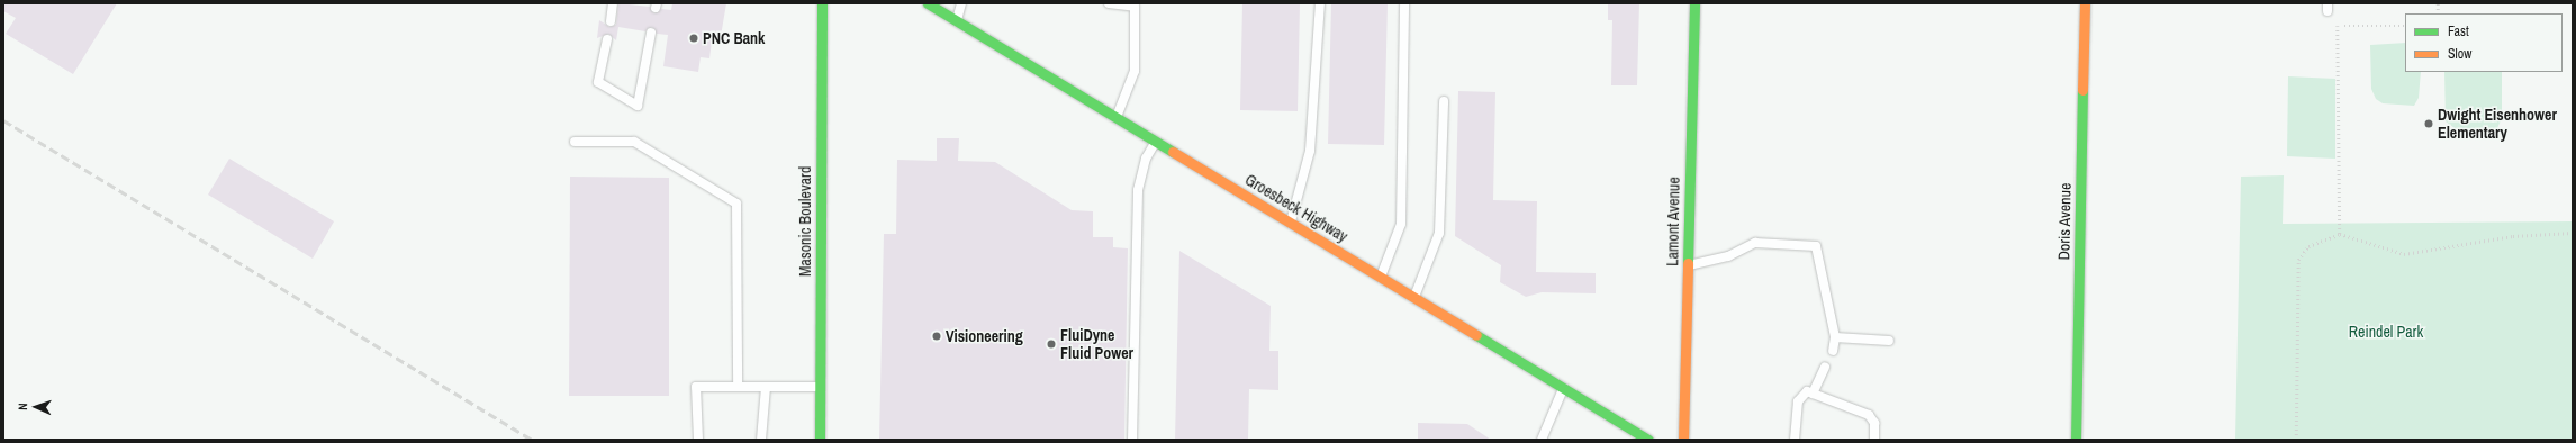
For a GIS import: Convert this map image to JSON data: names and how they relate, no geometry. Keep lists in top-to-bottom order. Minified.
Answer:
{"streets":{"street":["Groesbeck Highway","Masonic Boulevard","Lamont Avenue","Doris Avenue"]},"parks":["Reindel Park"],"places":["PNC Bank","Dwight Eisenhower Elementary","Visioneering","FluiDyne Fluid Power"],"legend":["Fast","Slow"],"north":"left"}
